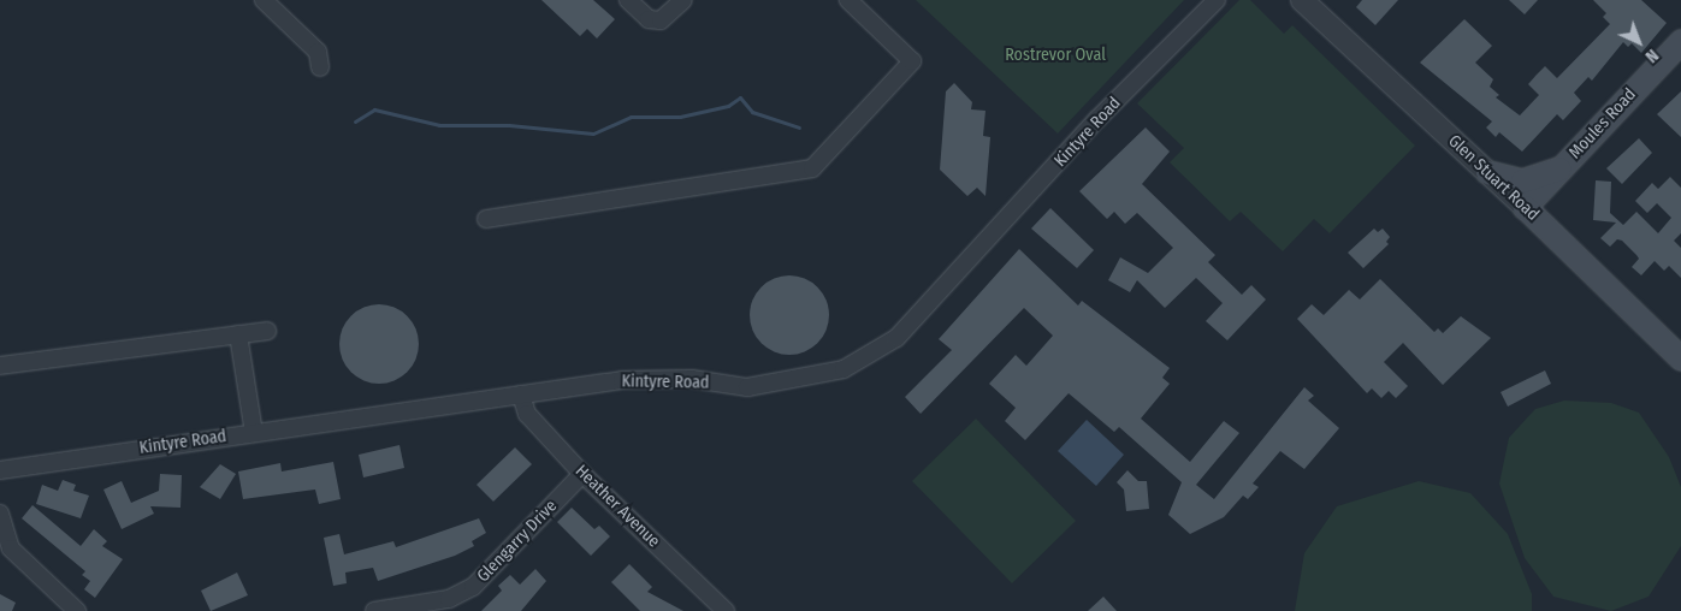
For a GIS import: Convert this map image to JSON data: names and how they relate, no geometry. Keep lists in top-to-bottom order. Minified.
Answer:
{"streets":{"main road":["Moules Road","Glen Stuart Road"],"street":["Kintyre Road","Heather Avenue","Glengarry Drive"]},"crossings":[["Moules Road","Glen Stuart Road"],["Kintyre Road","Heather Avenue"],["Heather Avenue","Glengarry Drive"]],"parks":["Rostrevor Oval"],"north":"bottom right"}
